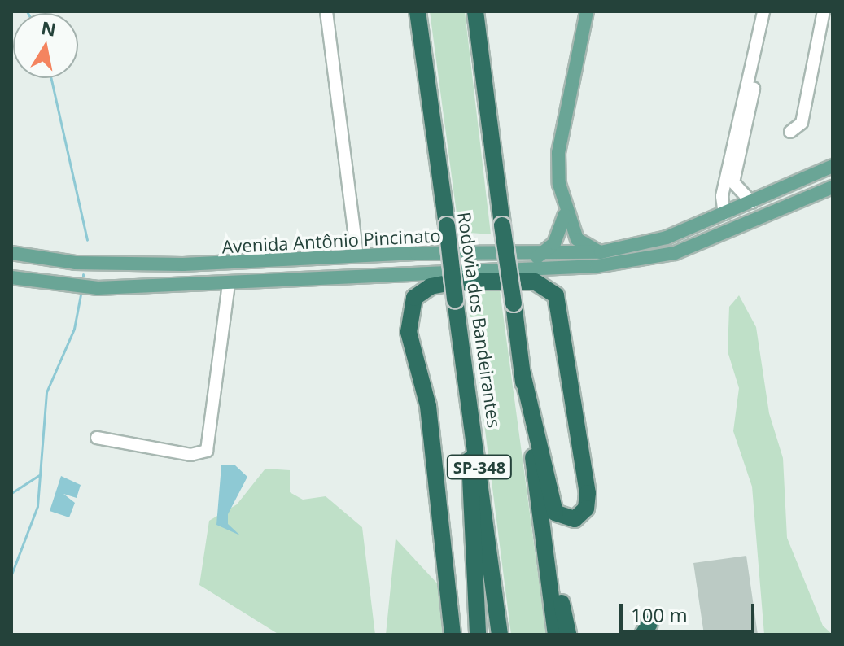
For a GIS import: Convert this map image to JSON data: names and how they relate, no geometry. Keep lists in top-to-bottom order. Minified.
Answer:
{"streets":{"highway":["Rodovia dos Bandeirantes","SP-348"],"main road":["Avenida Antônio Pincinato"]},"scale_bar":"100 m","north":"top"}
